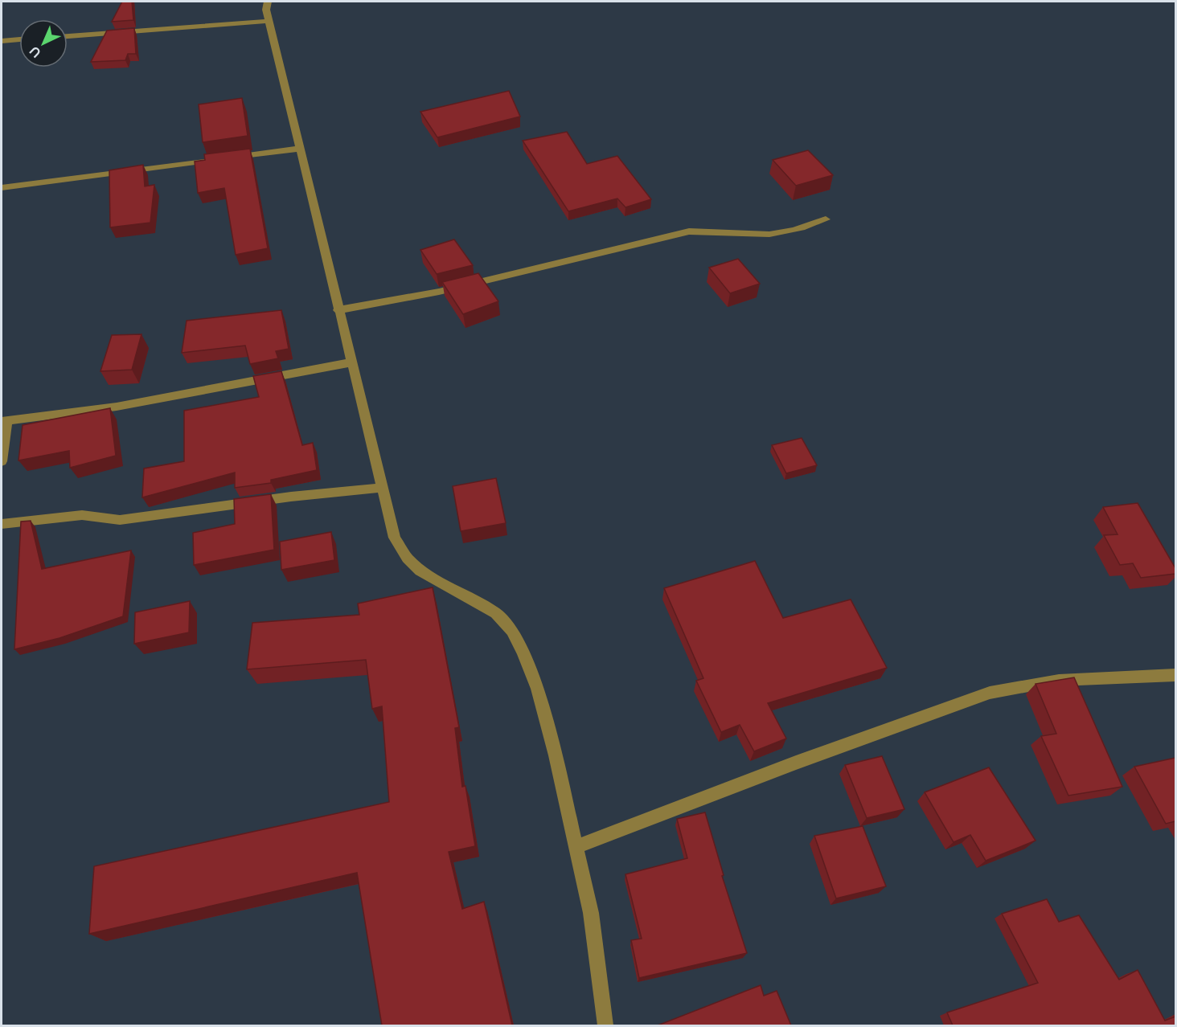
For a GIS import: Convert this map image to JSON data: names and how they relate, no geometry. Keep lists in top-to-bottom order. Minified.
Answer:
{"north":"bottom left"}
